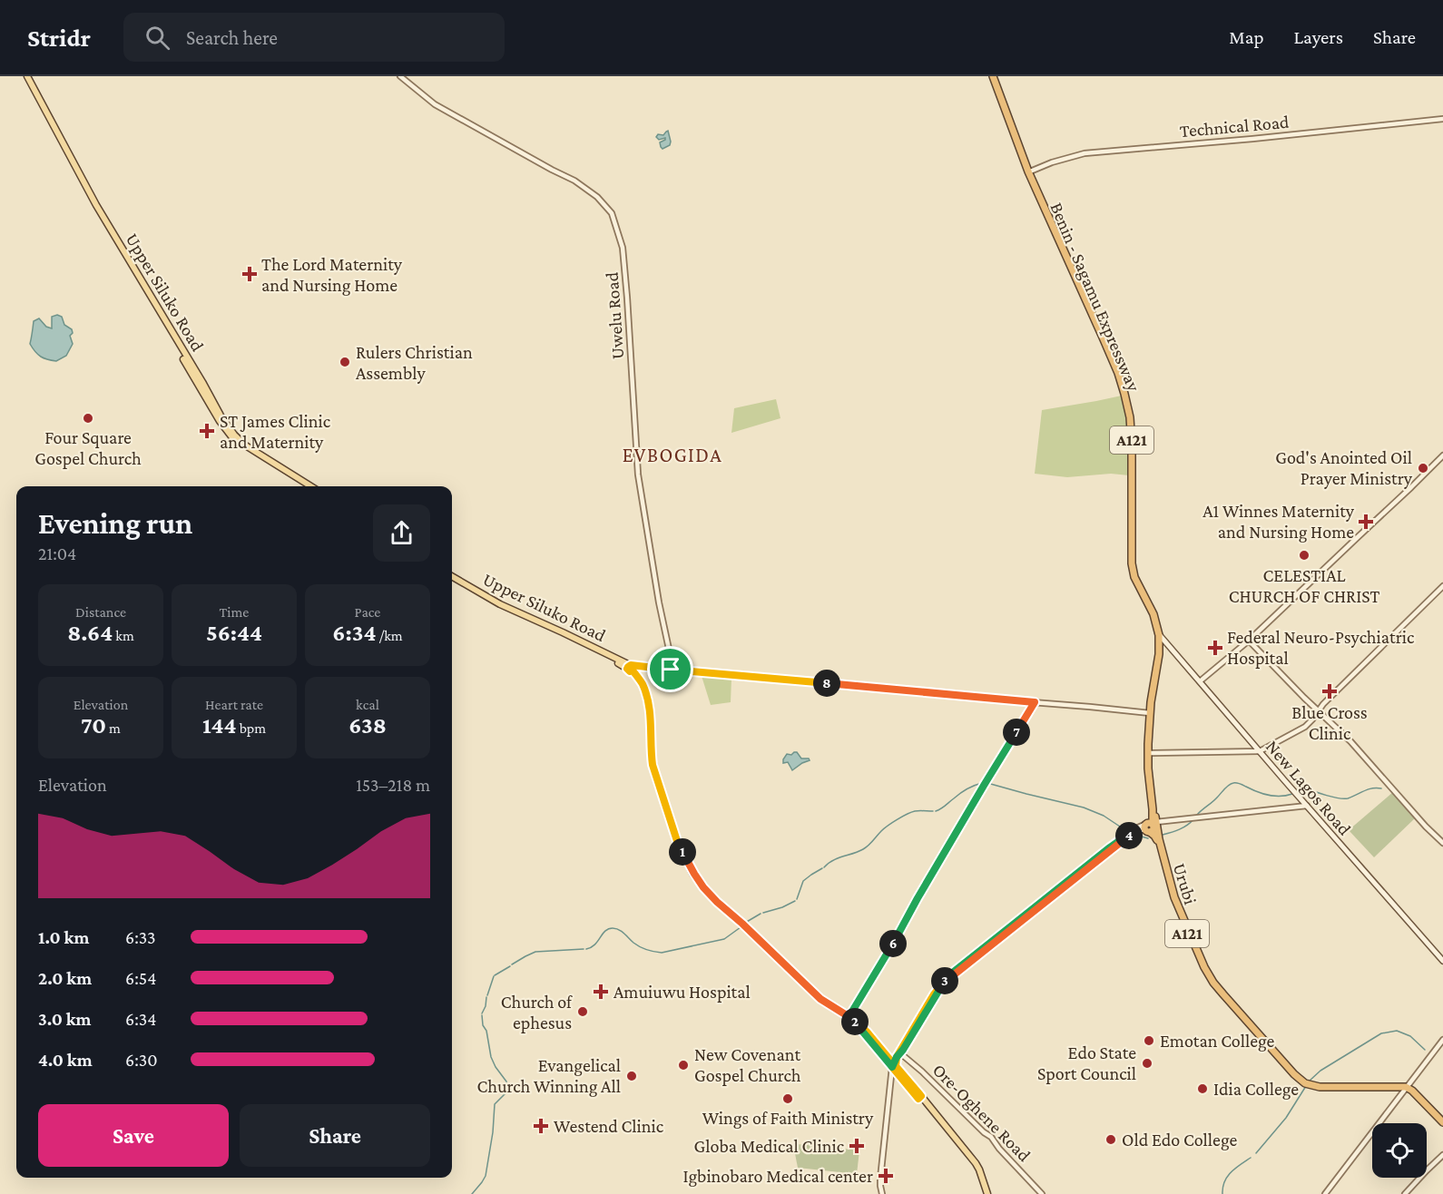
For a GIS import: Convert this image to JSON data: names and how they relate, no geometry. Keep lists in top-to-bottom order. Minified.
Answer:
{"streets":{"highway":["Benin - Sagamu Expressway","A121","Urubi"],"main road":["Upper Siluko Road","New Lagos Road"],"street":["Technical Road","Uwelu Road","Ore-Oghene Road"]},"crossings":[["Benin - Sagamu Expressway","A121"],["Benin - Sagamu Expressway","New Lagos Road"],["Benin - Sagamu Expressway","Urubi"],["A121","New Lagos Road"],["A121","Urubi"]],"districts":["EVBOGIDA"],"places":{"health":["The Lord Maternity and Nursing Home","ST James Clinic and Maternity","A1 Winnes Maternity and Nursing Home","Federal Neuro-Psychiatric Hospital","Blue Cross Clinic","Amuiuwu Hospital","Westend Clinic","Globa Medical Clinic","Igbinobaro Medical center"],"other":["Rulers Christian Assembly","Four Square Gospel Church","God's Anointed Oil Prayer Ministry","CELESTIAL CHURCH OF CHRIST","Church of ephesus","Emotan College","Edo State Sport Council","New Covenant Gospel Church","Evangelical Church Winning All","Idia College","Wings of Faith Ministry","Old Edo College"]},"page":{"header":"Stridr","search":"Search here","nav":["Map","Layers","Share"],"heading":["Evening run","21:04"],"stats":[["Distance","8.64 km"],["Time","56:44"],["Pace","6:34 /km"],["Elevation","70 m"],["Heart rate","144 bpm"],["kcal","638"]],"pins":["8","7","4","1","6","3","2"],"chart":["Elevation","153–218 m"],"list":[{"name":"1.0 km","note":"6:33"},{"name":"2.0 km","note":"6:54"},{"name":"3.0 km","note":"6:34"},{"name":"4.0 km","note":"6:30"}],"buttons":["Save","Share"]}}
